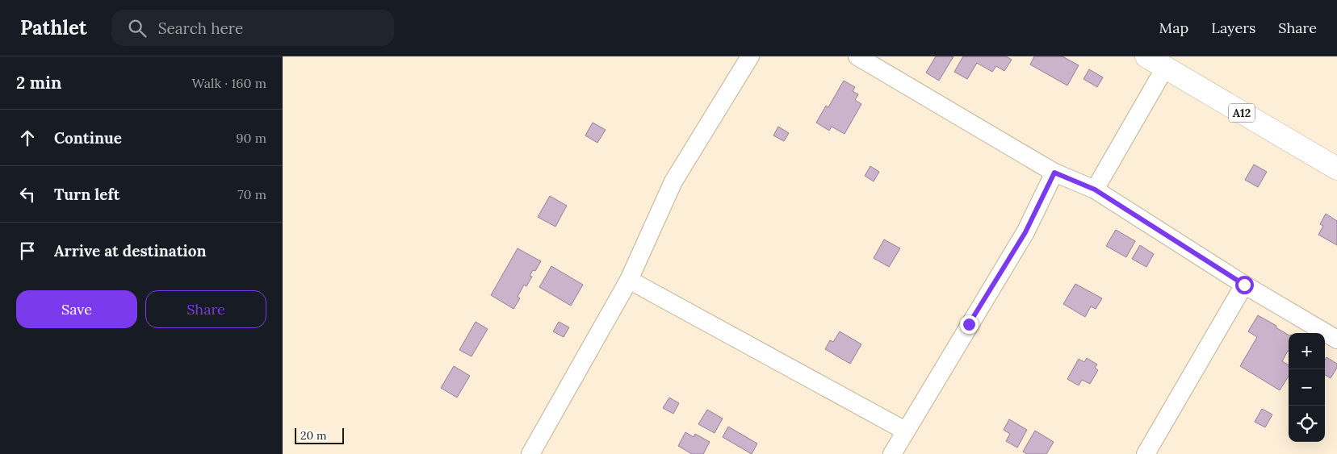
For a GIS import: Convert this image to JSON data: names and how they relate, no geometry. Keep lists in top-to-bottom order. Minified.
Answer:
{"streets":{"main road":["A12"]},"scale_bar":"20 m","page":{"header":"Pathlet","search":"Search here","nav":["Map","Layers","Share"],"heading":["2 min","Walk · 160 m"],"list":[["Continue","90 m"],["Turn left","70 m"],"Arrive at destination"],"buttons":["Save","Share"],"map_buttons":["+","−"],"scale":"20 m"}}
